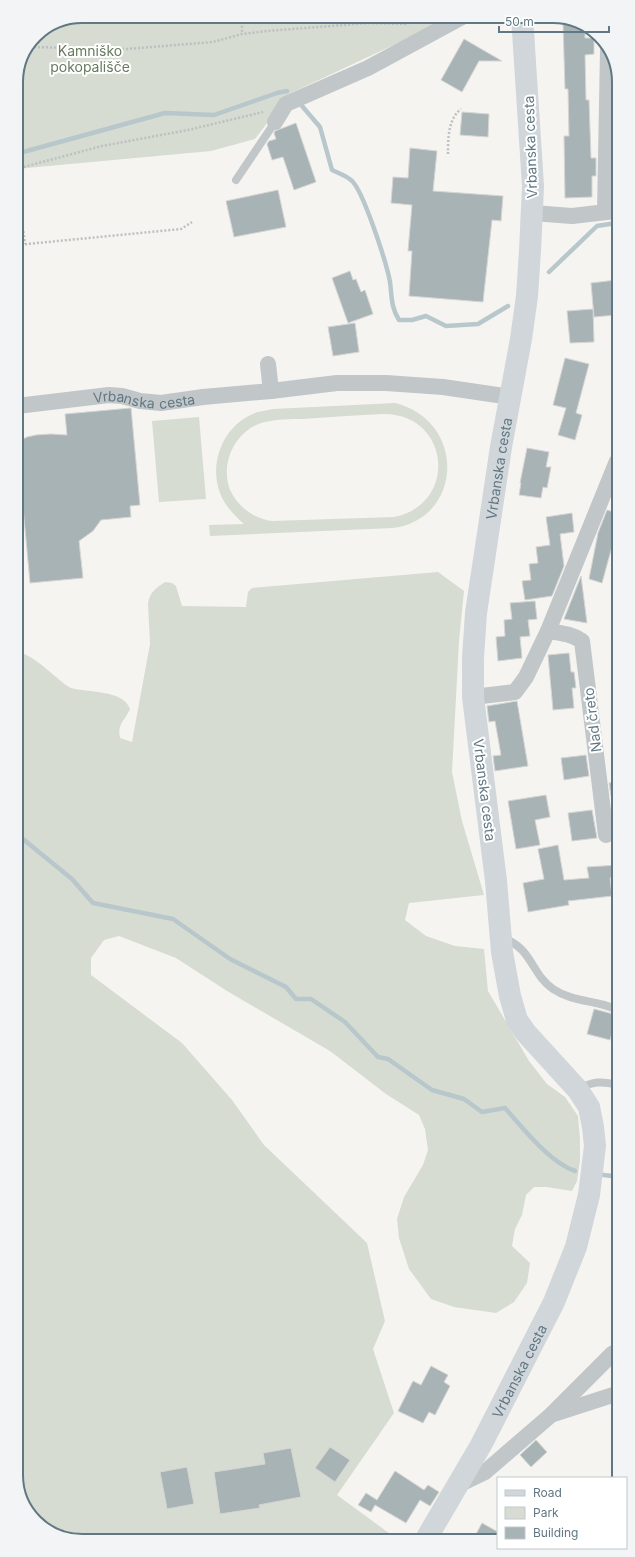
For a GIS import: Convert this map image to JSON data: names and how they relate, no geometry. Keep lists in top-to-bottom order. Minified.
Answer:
{"streets":{"street":["Vrbanska cesta","Nad čreto"]},"parks":["Kamniško pokopališče"],"legend":["Road","Park","Building"],"scale_bar":"50 m"}
